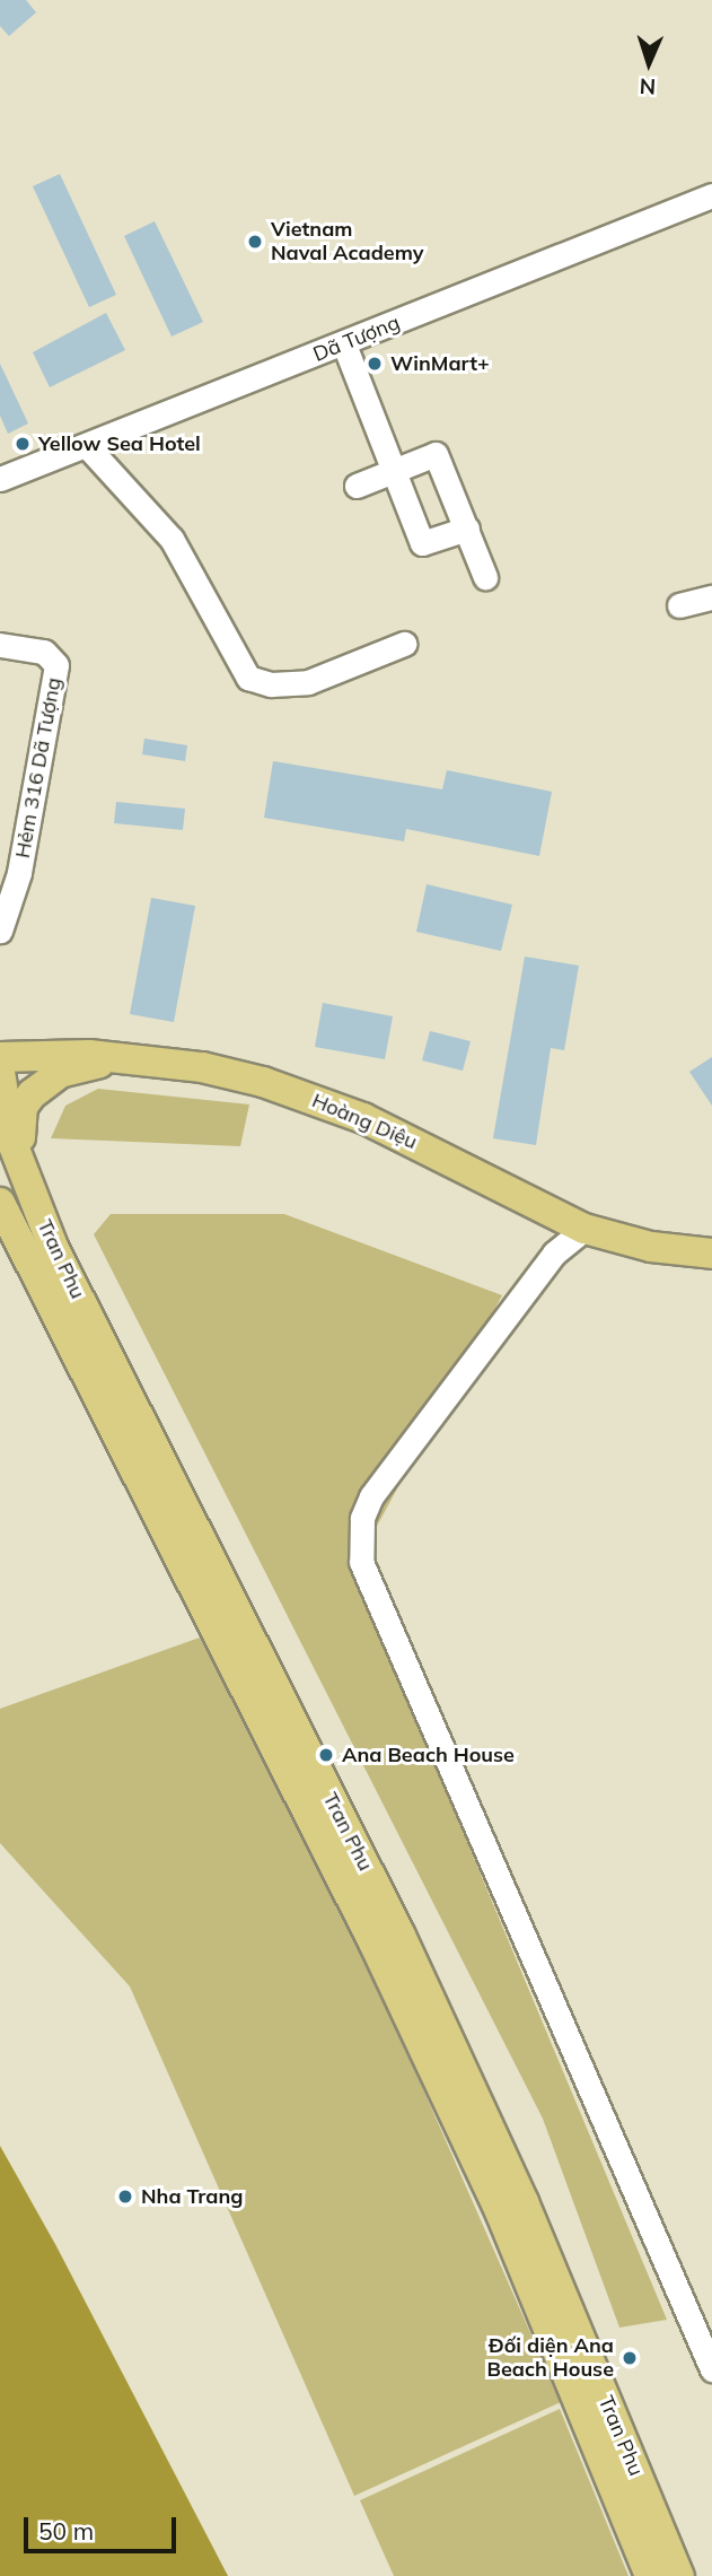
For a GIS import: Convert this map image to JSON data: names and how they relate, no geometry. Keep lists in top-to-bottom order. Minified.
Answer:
{"streets":{"main road":["Hoàng Diệu","Tran Phu"],"street":["Dã Tượng","Hẻm 316 Dã Tượng"]},"crossings":[["Hoàng Diệu","Tran Phu"]],"places":["Vietnam Naval Academy","WinMart+","Yellow Sea Hotel","Ana Beach House","Nha Trang","Đối diện Ana Beach House"],"scale_bar":"50 m","north":"bottom"}
